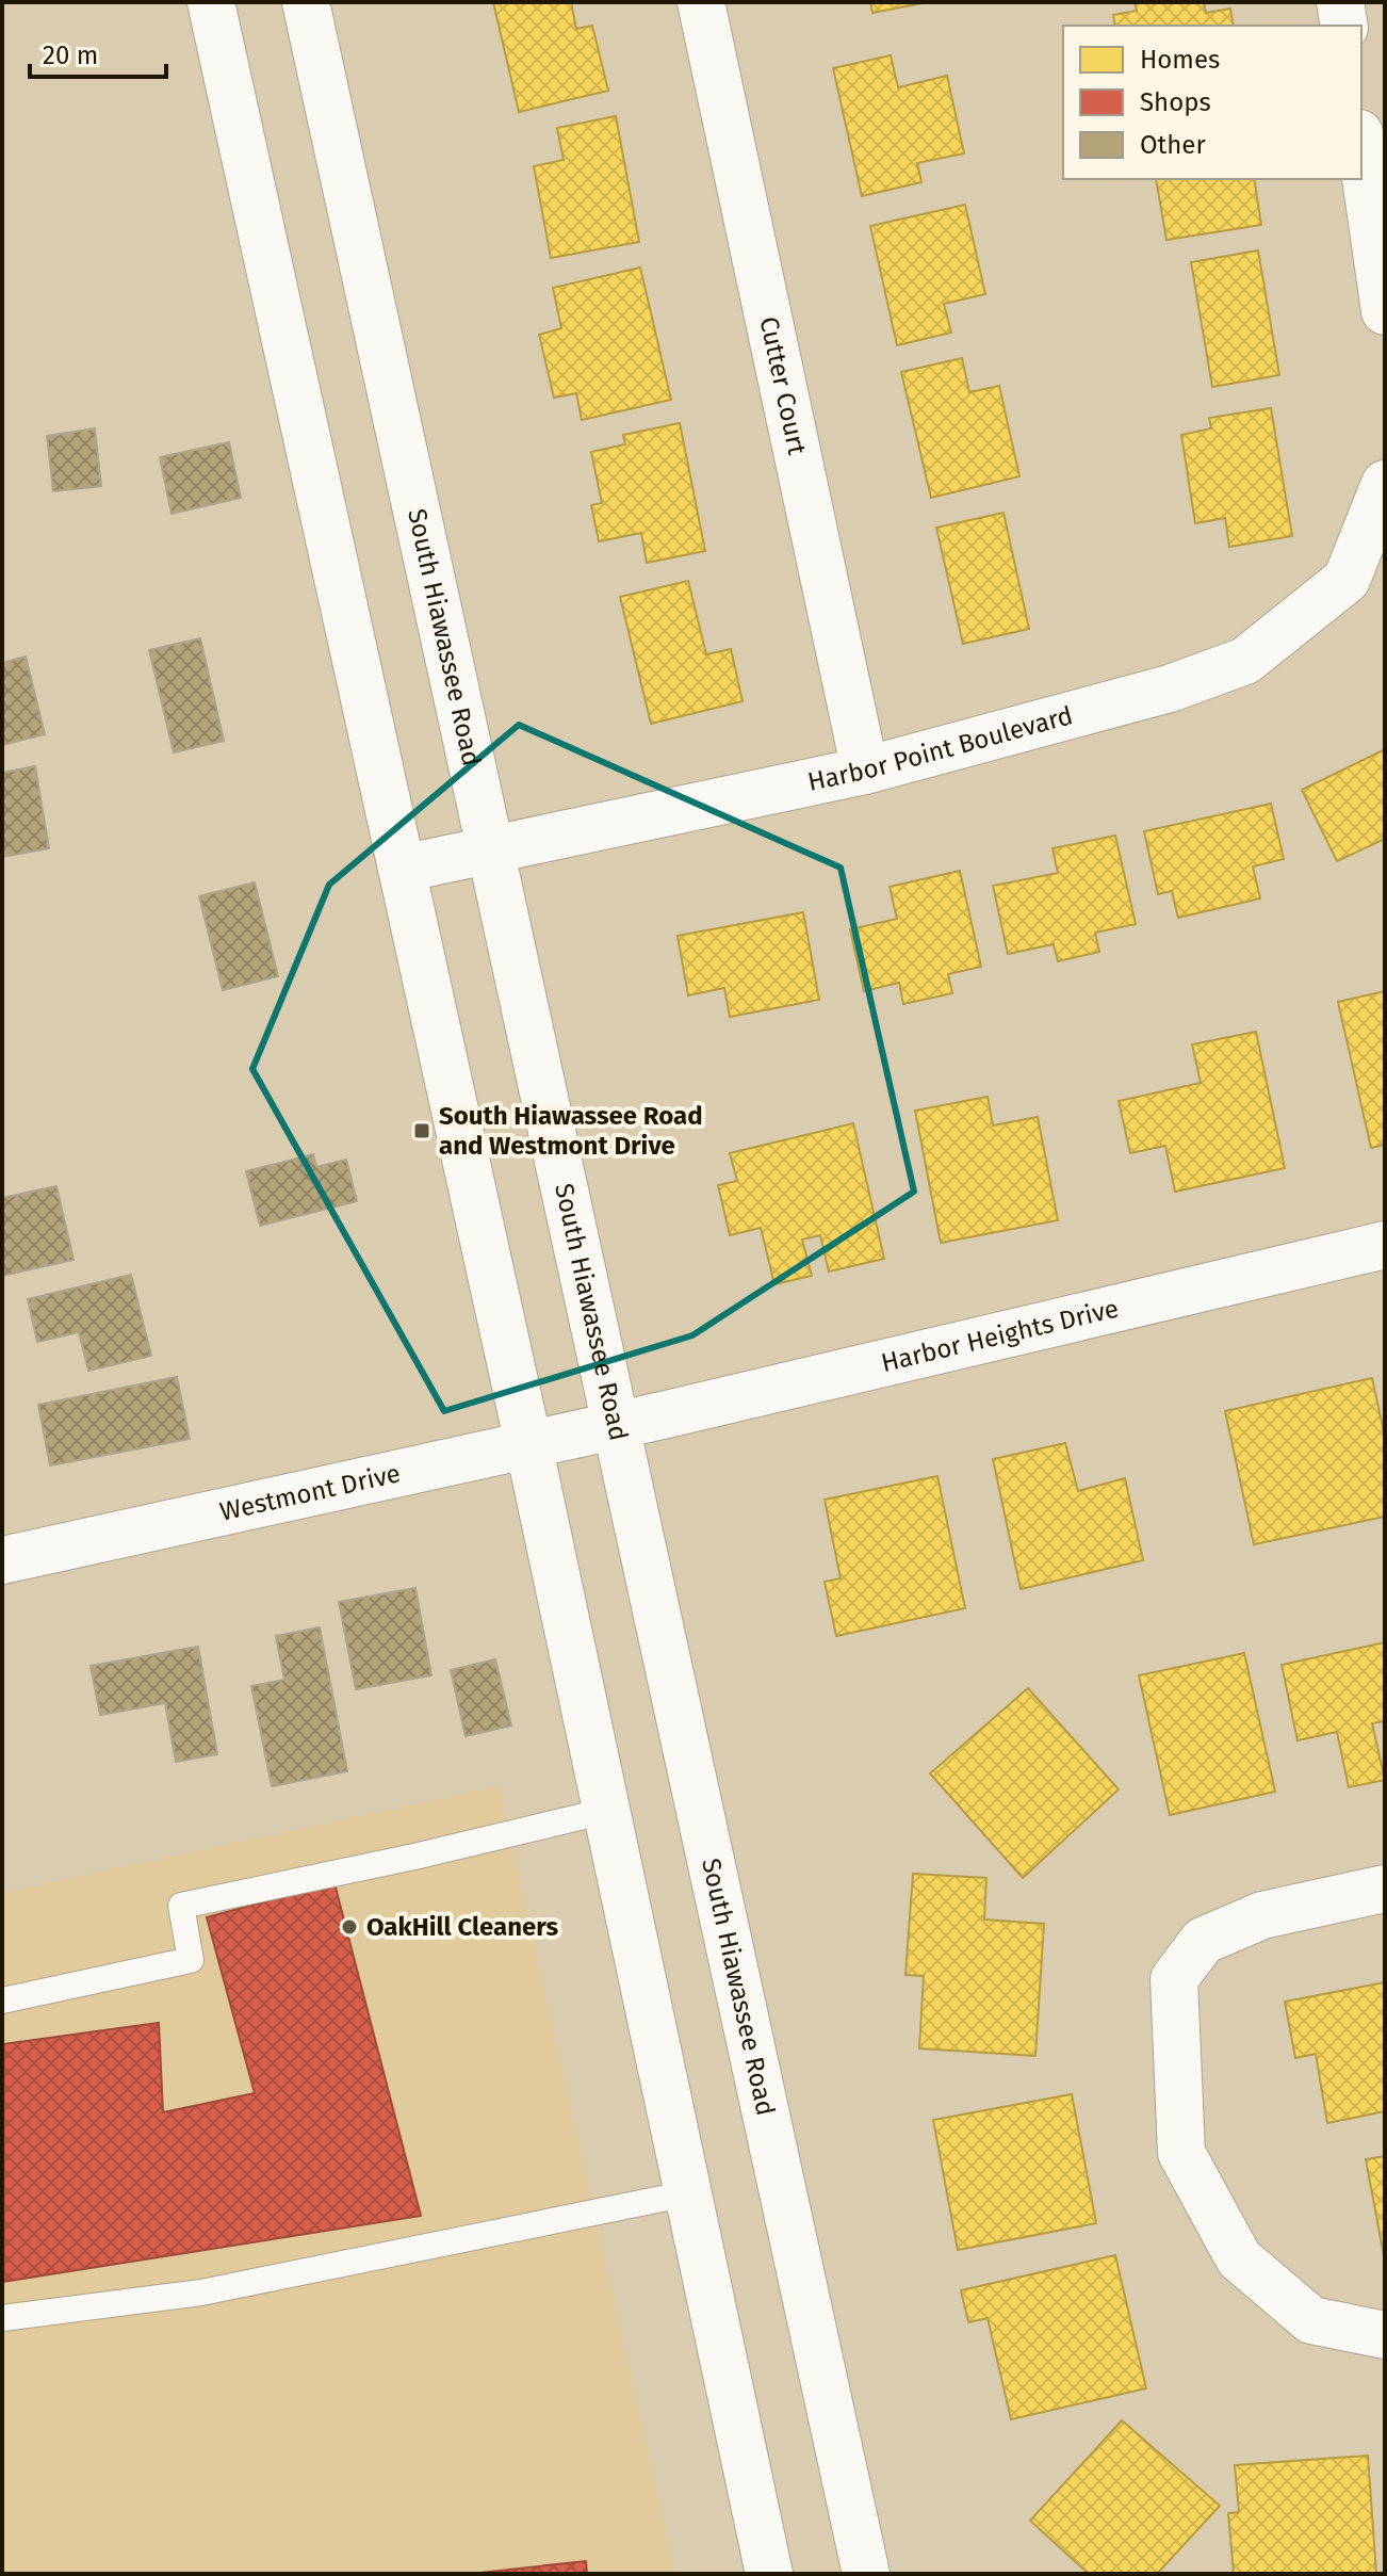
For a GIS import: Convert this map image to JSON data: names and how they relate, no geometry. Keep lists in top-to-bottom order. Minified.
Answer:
{"streets":{"street":["Cutter Court","South Hiawassee Road","Harbor Point Boulevard","Harbor Heights Drive","Westmont Drive"]},"crossings":[["Cutter Court","Harbor Point Boulevard"],["South Hiawassee Road","Harbor Point Boulevard"],["South Hiawassee Road","Harbor Heights Drive"],["South Hiawassee Road","Westmont Drive"],["Harbor Heights Drive","Westmont Drive"]],"places":{"transit":["South Hiawassee Road and Westmont Drive"],"other":["OakHill Cleaners"]},"legend":["Homes","Shops","Other"],"scale_bar":"20 m"}
